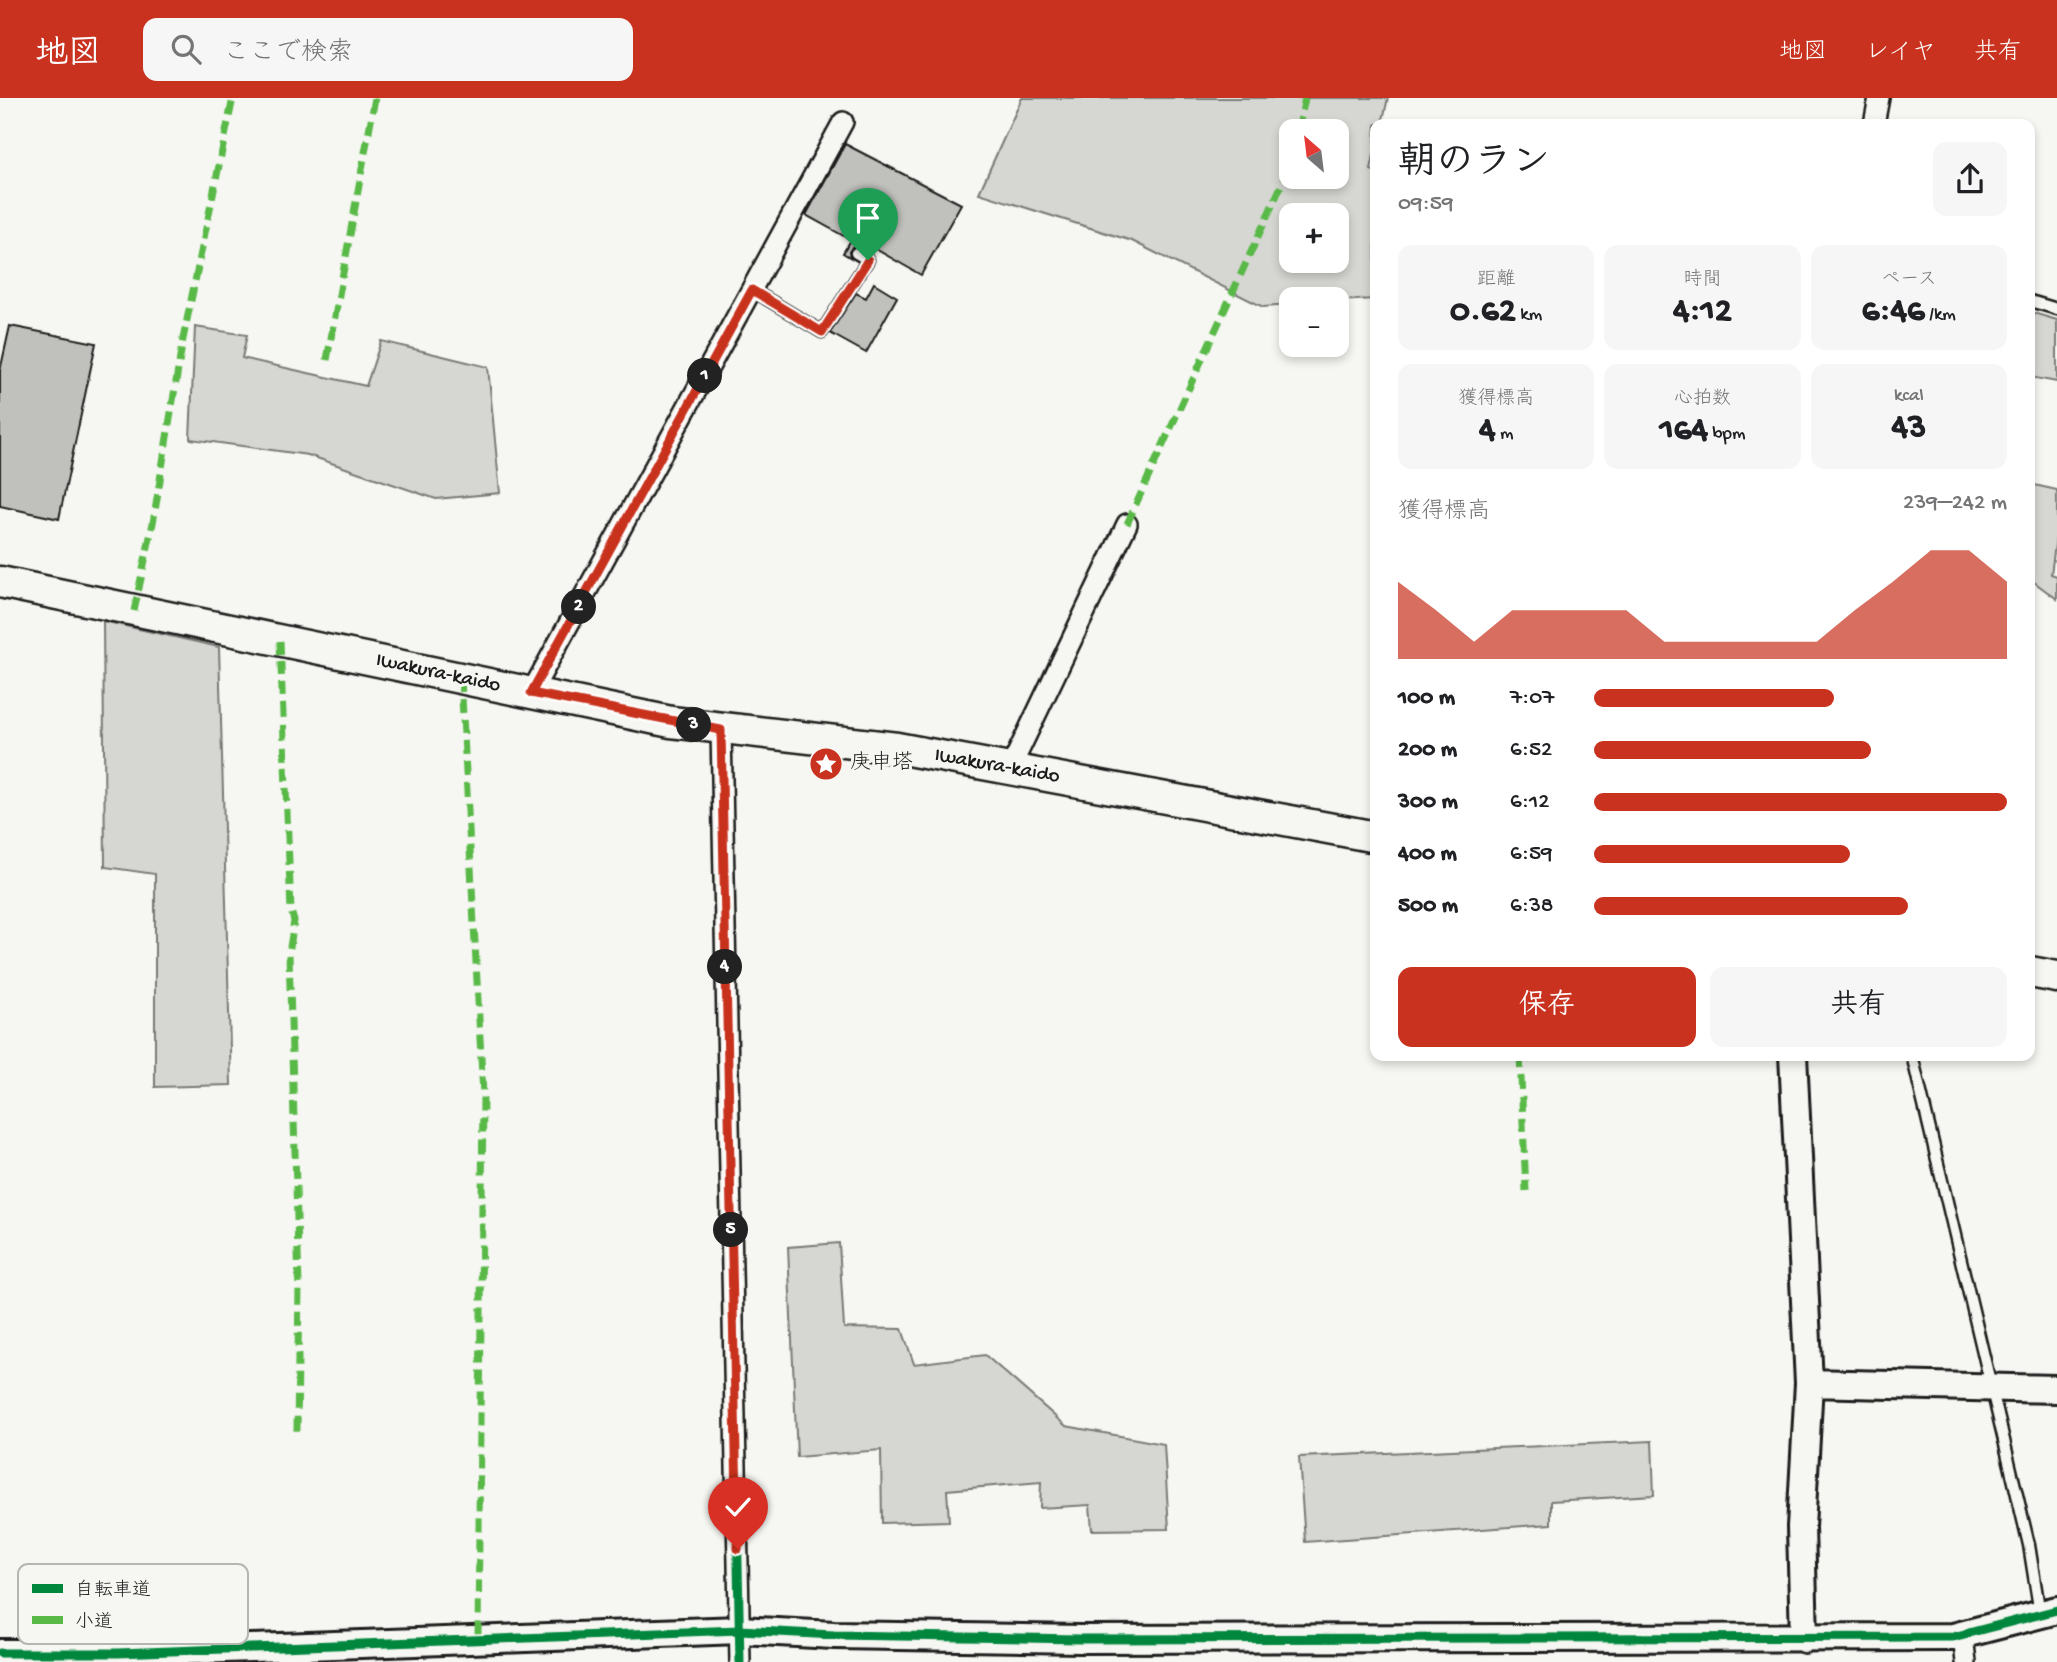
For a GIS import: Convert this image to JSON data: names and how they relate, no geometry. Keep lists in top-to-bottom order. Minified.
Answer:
{"streets":{"main road":["Iwakura-kaido"]},"places":{"place":["庚申塔"]},"legend":["自転車道","小道"],"north":"top left","page":{"header":"地図","search":"ここで検索","nav":["地図","レイヤ","共有"],"map_buttons":["+","−"],"heading":["朝のラン","09:59"],"stats":[["距離","0.62 km"],["時間","4:12"],["ペース","6:46 /km"],["獲得標高","4 m"],["心拍数","164 bpm"],["kcal","43"]],"pins":["1","2","3","4","5"],"chart":["獲得標高","239–242 m"],"list":[{"name":"100 m","note":"7:07"},{"name":"200 m","note":"6:52"},{"name":"300 m","note":"6:12"},{"name":"400 m","note":"6:59"},{"name":"500 m","note":"6:38"}],"buttons":["保存","共有"]}}
